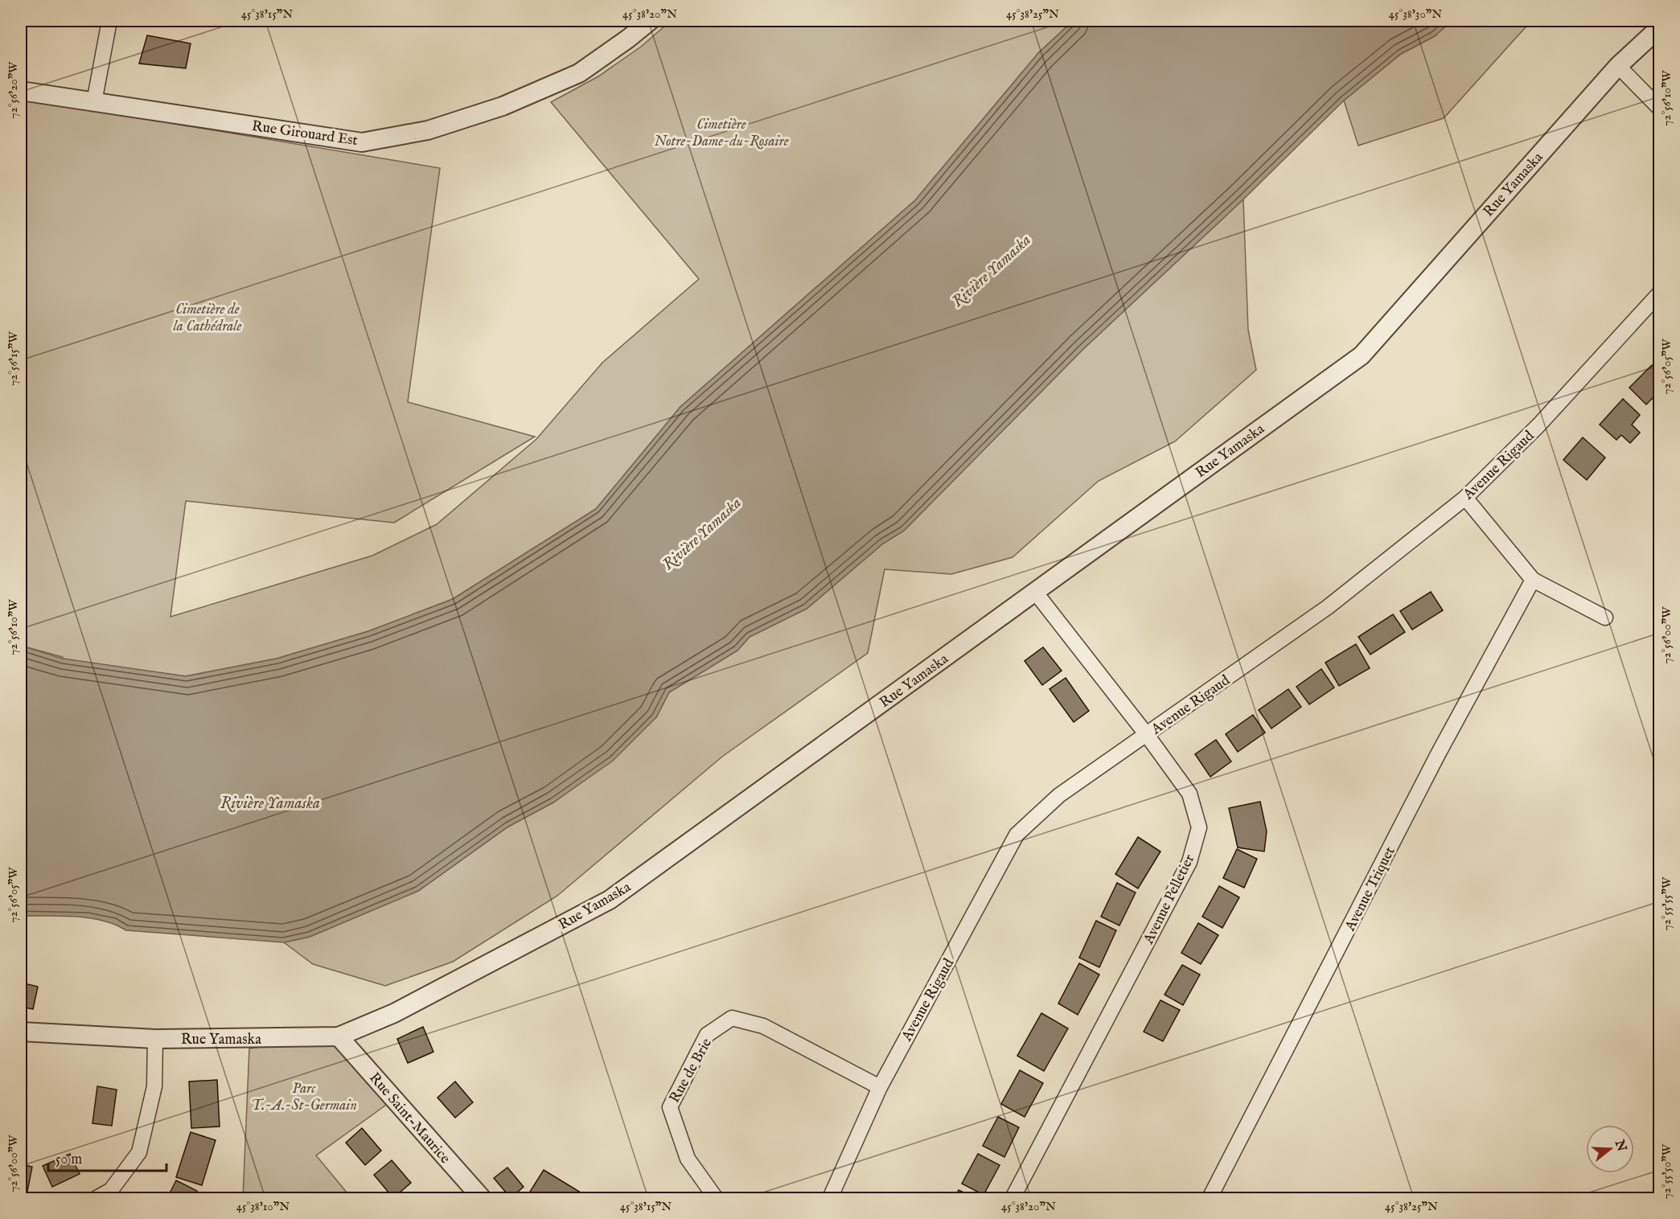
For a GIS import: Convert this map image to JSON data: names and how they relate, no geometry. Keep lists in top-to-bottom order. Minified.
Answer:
{"streets":{"street":["Rue Girouard Est","Rue Yamaska","Avenue Rigaud","Avenue Triquet","Avenue Pelletier","Rue de Brie","Rue Saint-Maurice"]},"crossings":[["Rue Yamaska","Avenue Pelletier"],["Rue Yamaska","Rue Saint-Maurice"],["Avenue Rigaud","Avenue Pelletier"],["Avenue Rigaud","Rue de Brie"]],"water":["Rivière Yamaska"],"parks":["Cimetière Notre-Dame-du-Rosaire","Cimetière de la Cathédrale","Parc T.-A.-St-Germain"],"scale_bar":"50 m","north":"right","coordinates":["45°38'15\"N","45°38'20\"N","45°38'25\"N","45°38'30\"N","72°56'20\"W","72°56'10\"W","72°56'15\"W","72°56'05\"W","72°56'00\"W","72°55'55\"W","72°55'50\"W","45°38'10\"N"]}
